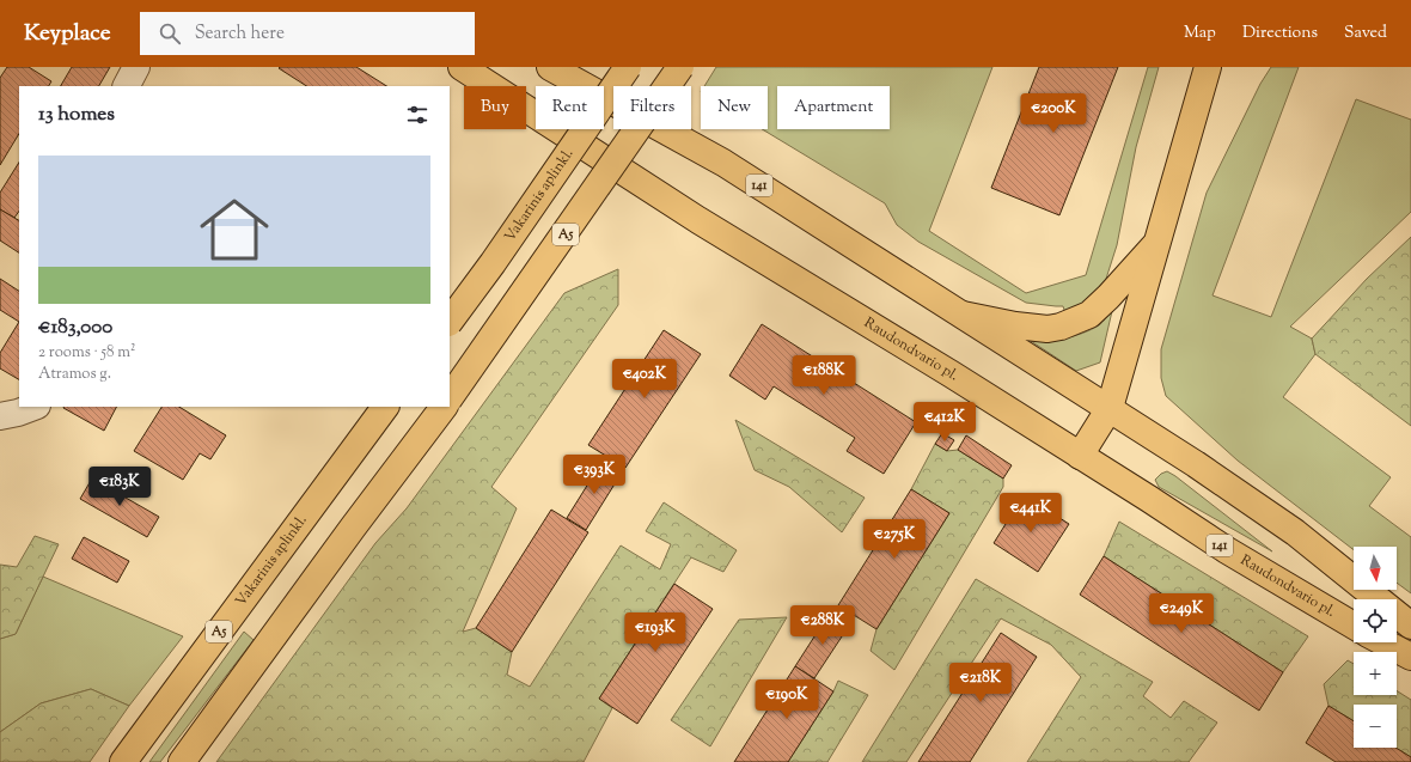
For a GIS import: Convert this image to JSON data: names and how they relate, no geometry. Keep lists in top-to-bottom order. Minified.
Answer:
{"streets":{"main road":["141","Vakarinis aplinkl.","A5","Raudondvario pl."]},"north":"bottom","page":{"header":"Keyplace","search":"Search here","nav":["Map","Directions","Saved"],"chip":["Buy","Rent","Filters","New","Apartment"],"heading":"13 homes","price":["€200K","€188K","€402K","€412K","€393K","€183K","€441K","€275K","€249K","€288K","€193K","€218K","€190K"],"list":[{"name":"€183,000","note":"2 rooms · 58 m² · Atramos g."}],"map_buttons":["+","−"]}}
